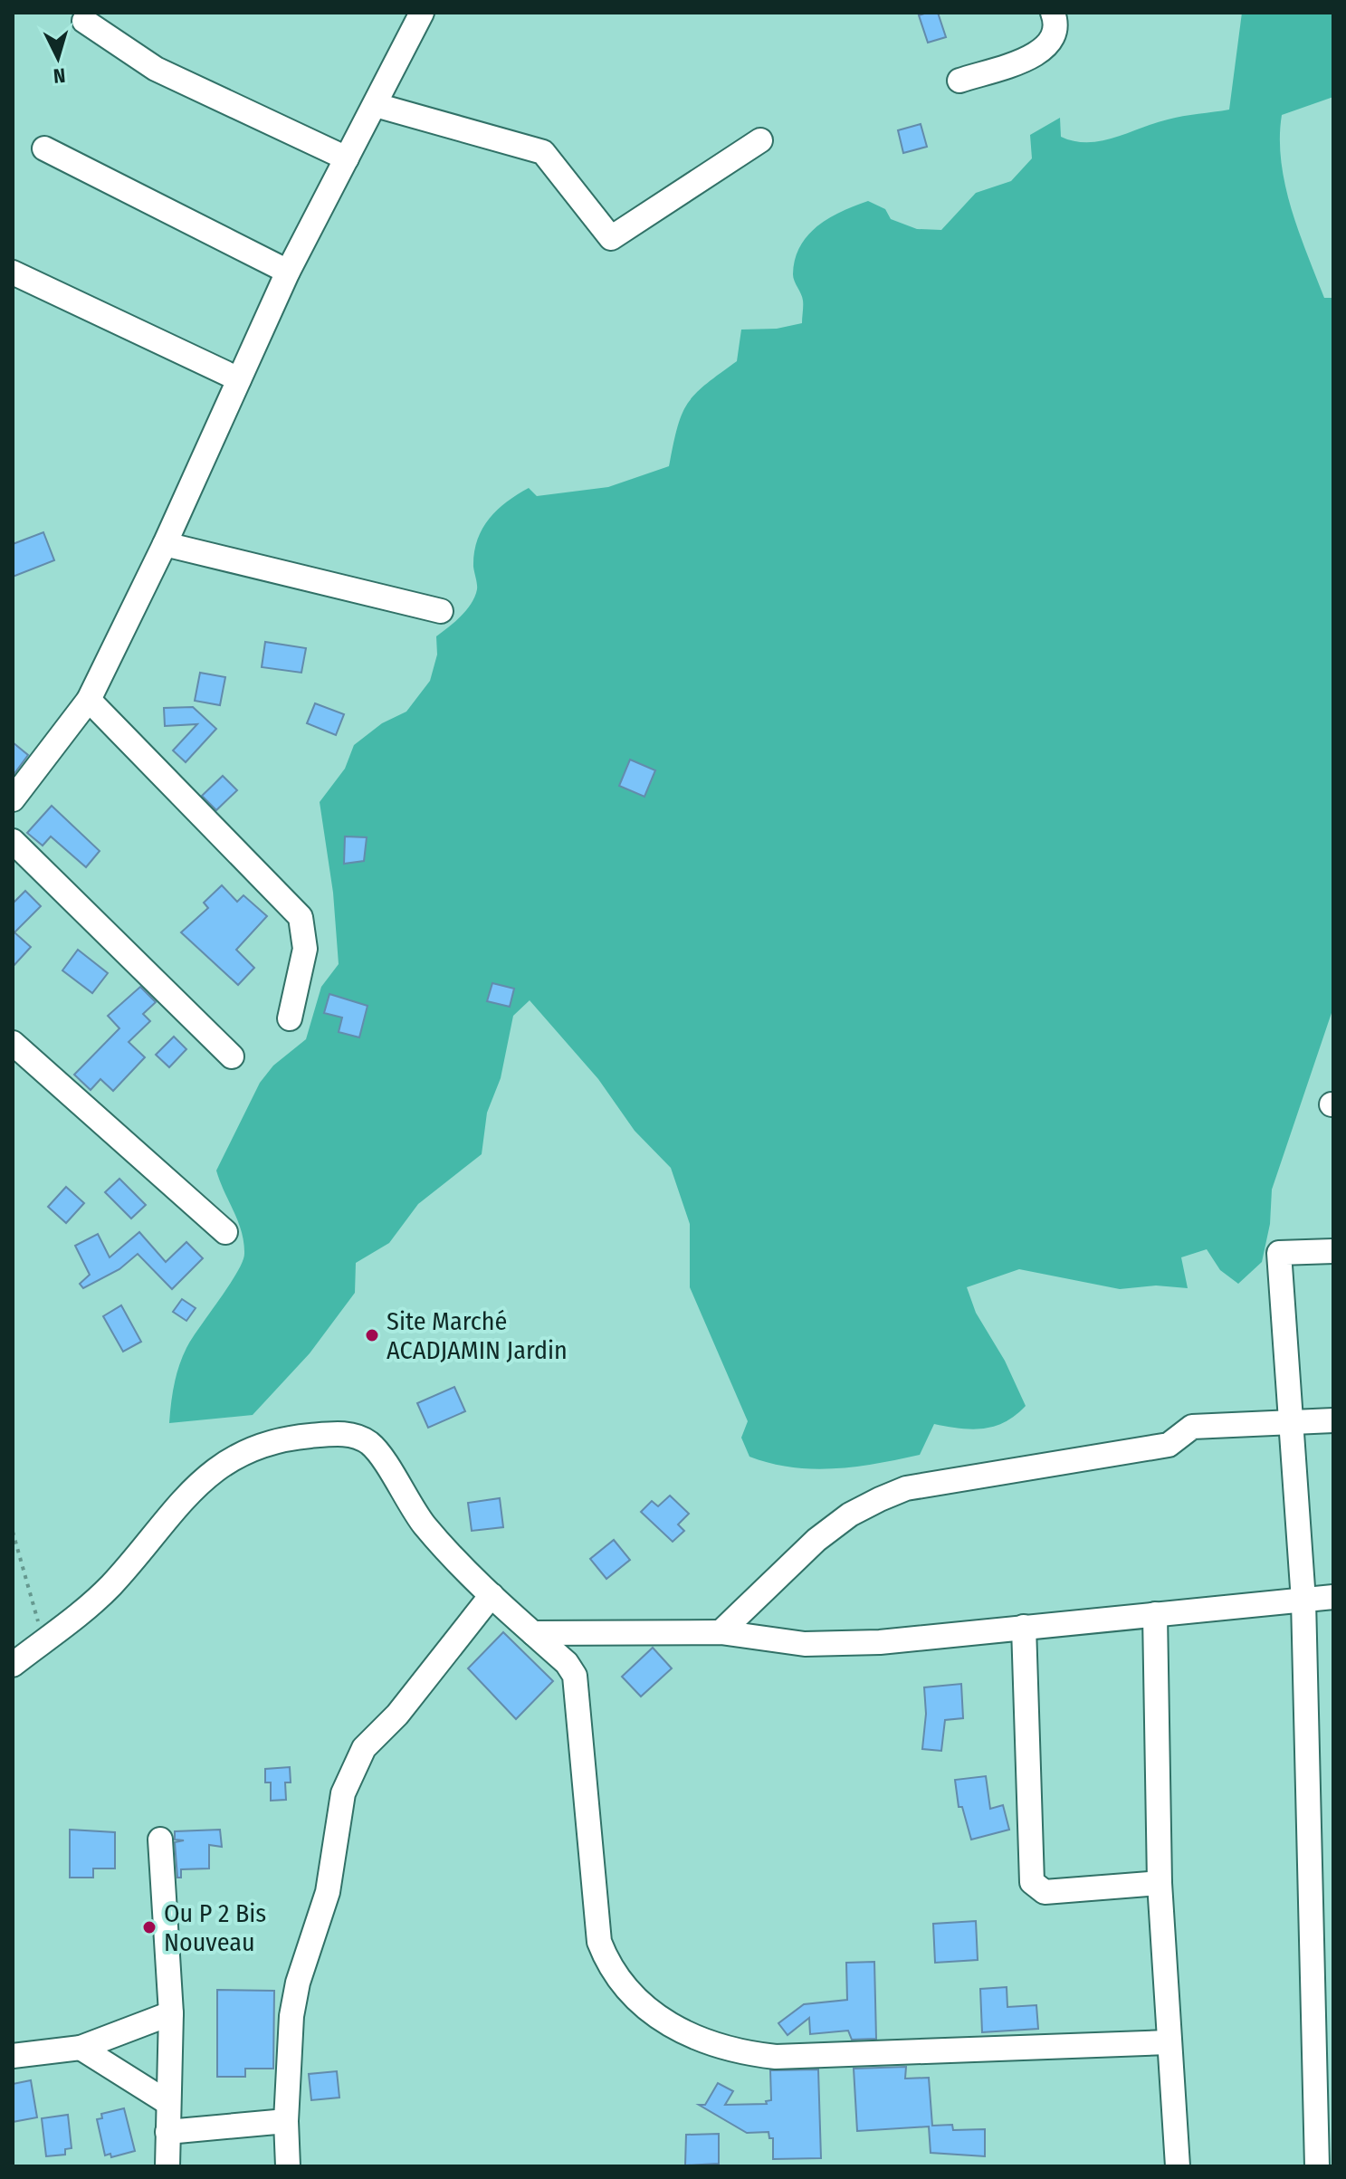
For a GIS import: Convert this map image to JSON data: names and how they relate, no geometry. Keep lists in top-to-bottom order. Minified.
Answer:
{"places":["Site Marché ACADJAMIN Jardin","Ou P 2 Bis Nouveau"],"north":"bottom"}
